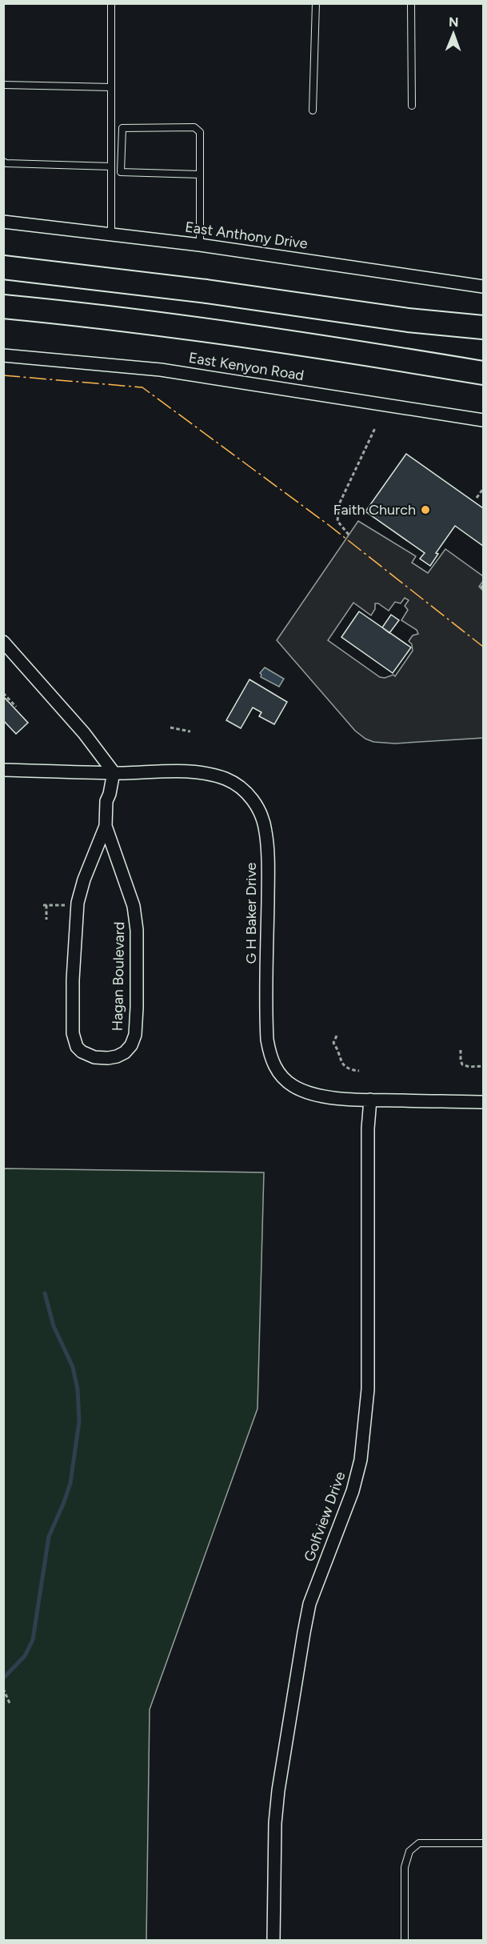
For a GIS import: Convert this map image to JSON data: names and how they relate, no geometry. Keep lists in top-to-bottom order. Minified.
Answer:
{"streets":{"street":["East Anthony Drive","East Kenyon Road","G H Baker Drive","Hagan Boulevard","Golfview Drive"]},"crossings":[["G H Baker Drive","Hagan Boulevard"],["G H Baker Drive","Golfview Drive"]],"places":["Faith Church"],"north":"top"}
